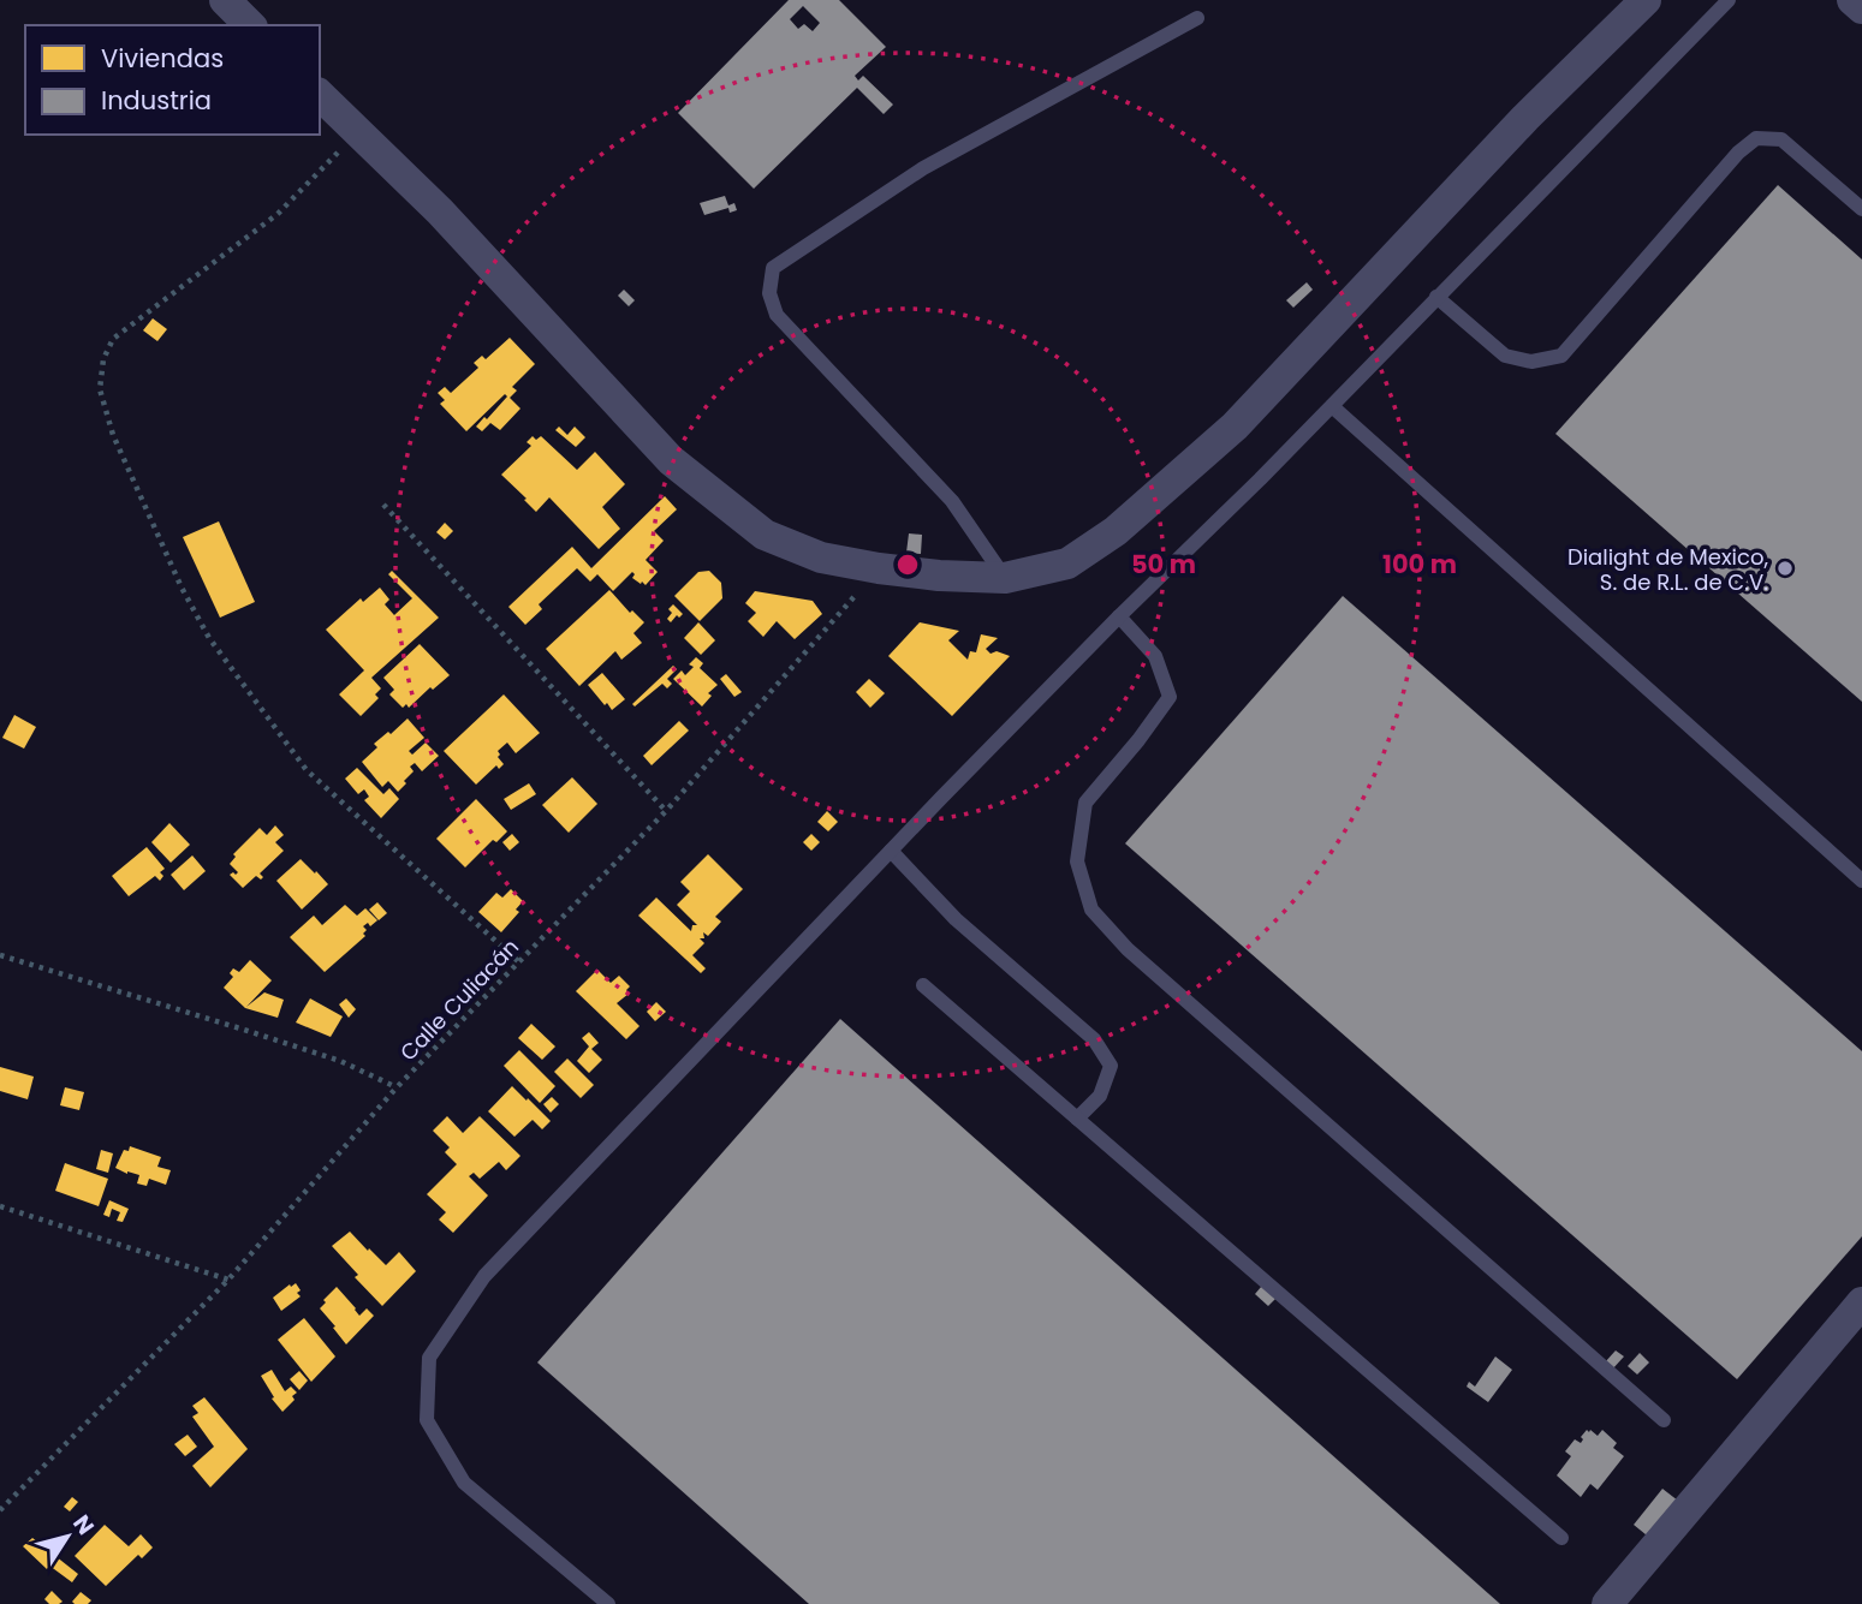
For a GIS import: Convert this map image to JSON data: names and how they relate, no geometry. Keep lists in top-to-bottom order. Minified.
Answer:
{"streets":{"path":["Calle Culiacán"]},"places":["Dialight de Mexico, S. de R.L. de C.V."],"legend":["Viviendas","Industria"],"north":"top right","rings":["50 m","100 m"]}
